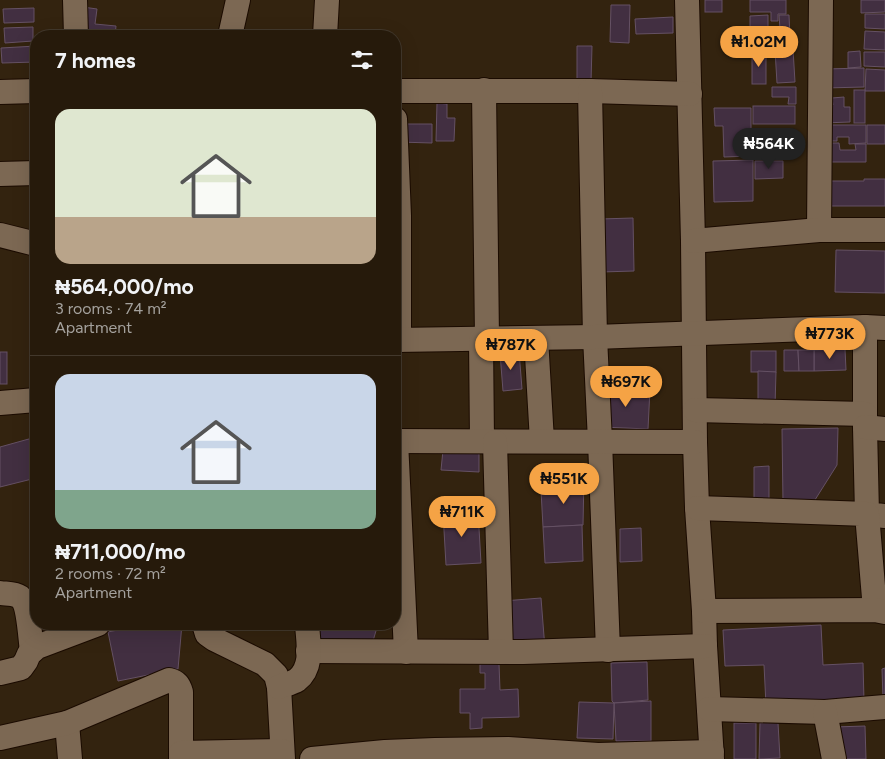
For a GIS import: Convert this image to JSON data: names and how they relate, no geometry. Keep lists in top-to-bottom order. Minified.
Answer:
{"page":{"price":["₦1.02M","₦564K","₦773K","₦787K","₦697K","₦551K","₦711K"],"heading":"7 homes","list":[{"name":"₦564,000/mo","note":"3 rooms · 74 m² · Apartment"},{"name":"₦711,000/mo","note":"2 rooms · 72 m² · Apartment"}]}}
